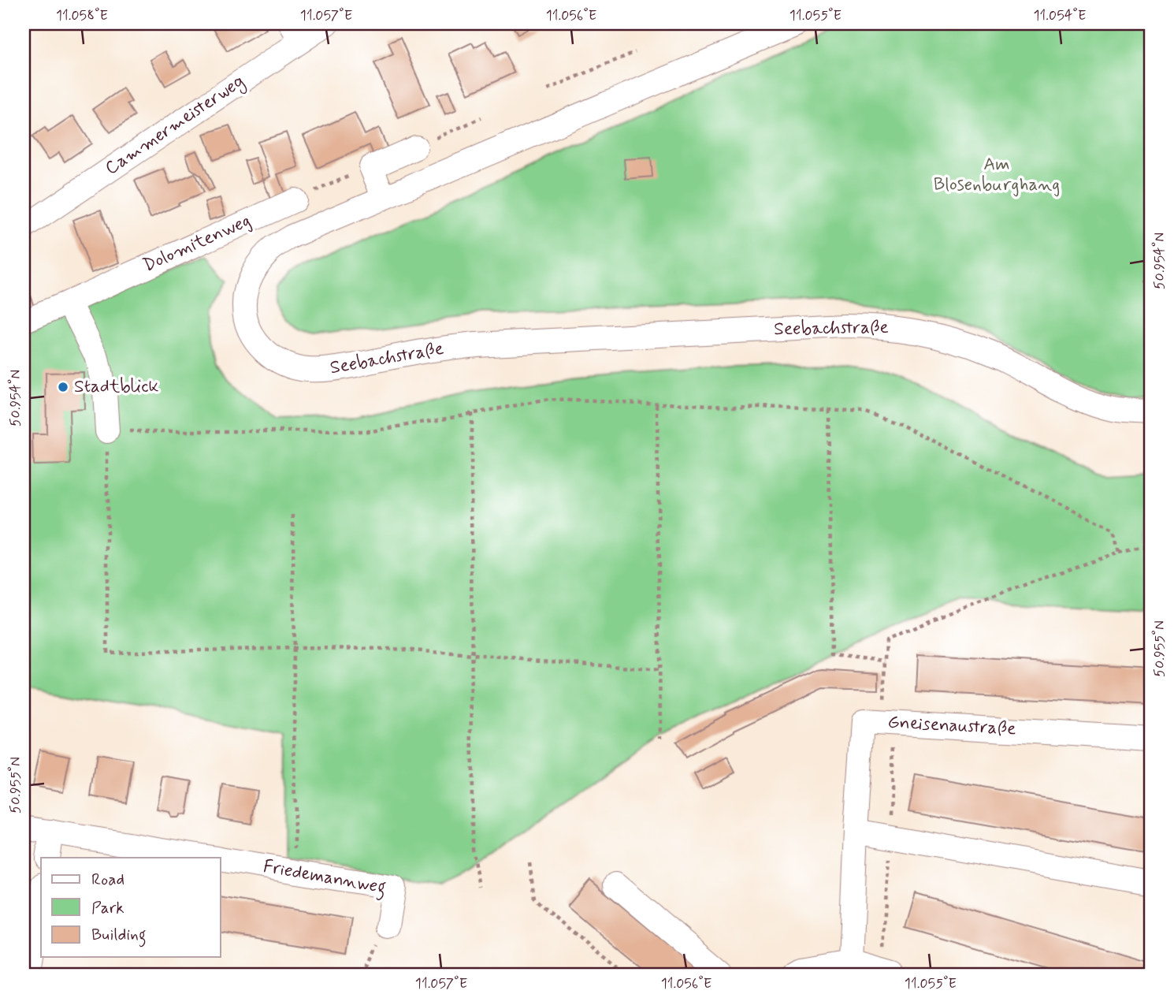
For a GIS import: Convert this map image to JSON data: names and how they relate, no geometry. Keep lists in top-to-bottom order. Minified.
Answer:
{"streets":{"street":["Cammermeisterweg","Dolomitenweg","Seebachstraße","Gneisenaustraße","Friedemannweg"]},"parks":["Am Blosenburghang"],"places":["Stadtblick"],"legend":["Road","Park","Building"],"coordinates":["11.058°E","11.057°E","11.056°E","11.055°E","11.054°E","50.954°N","50.955°N"]}
